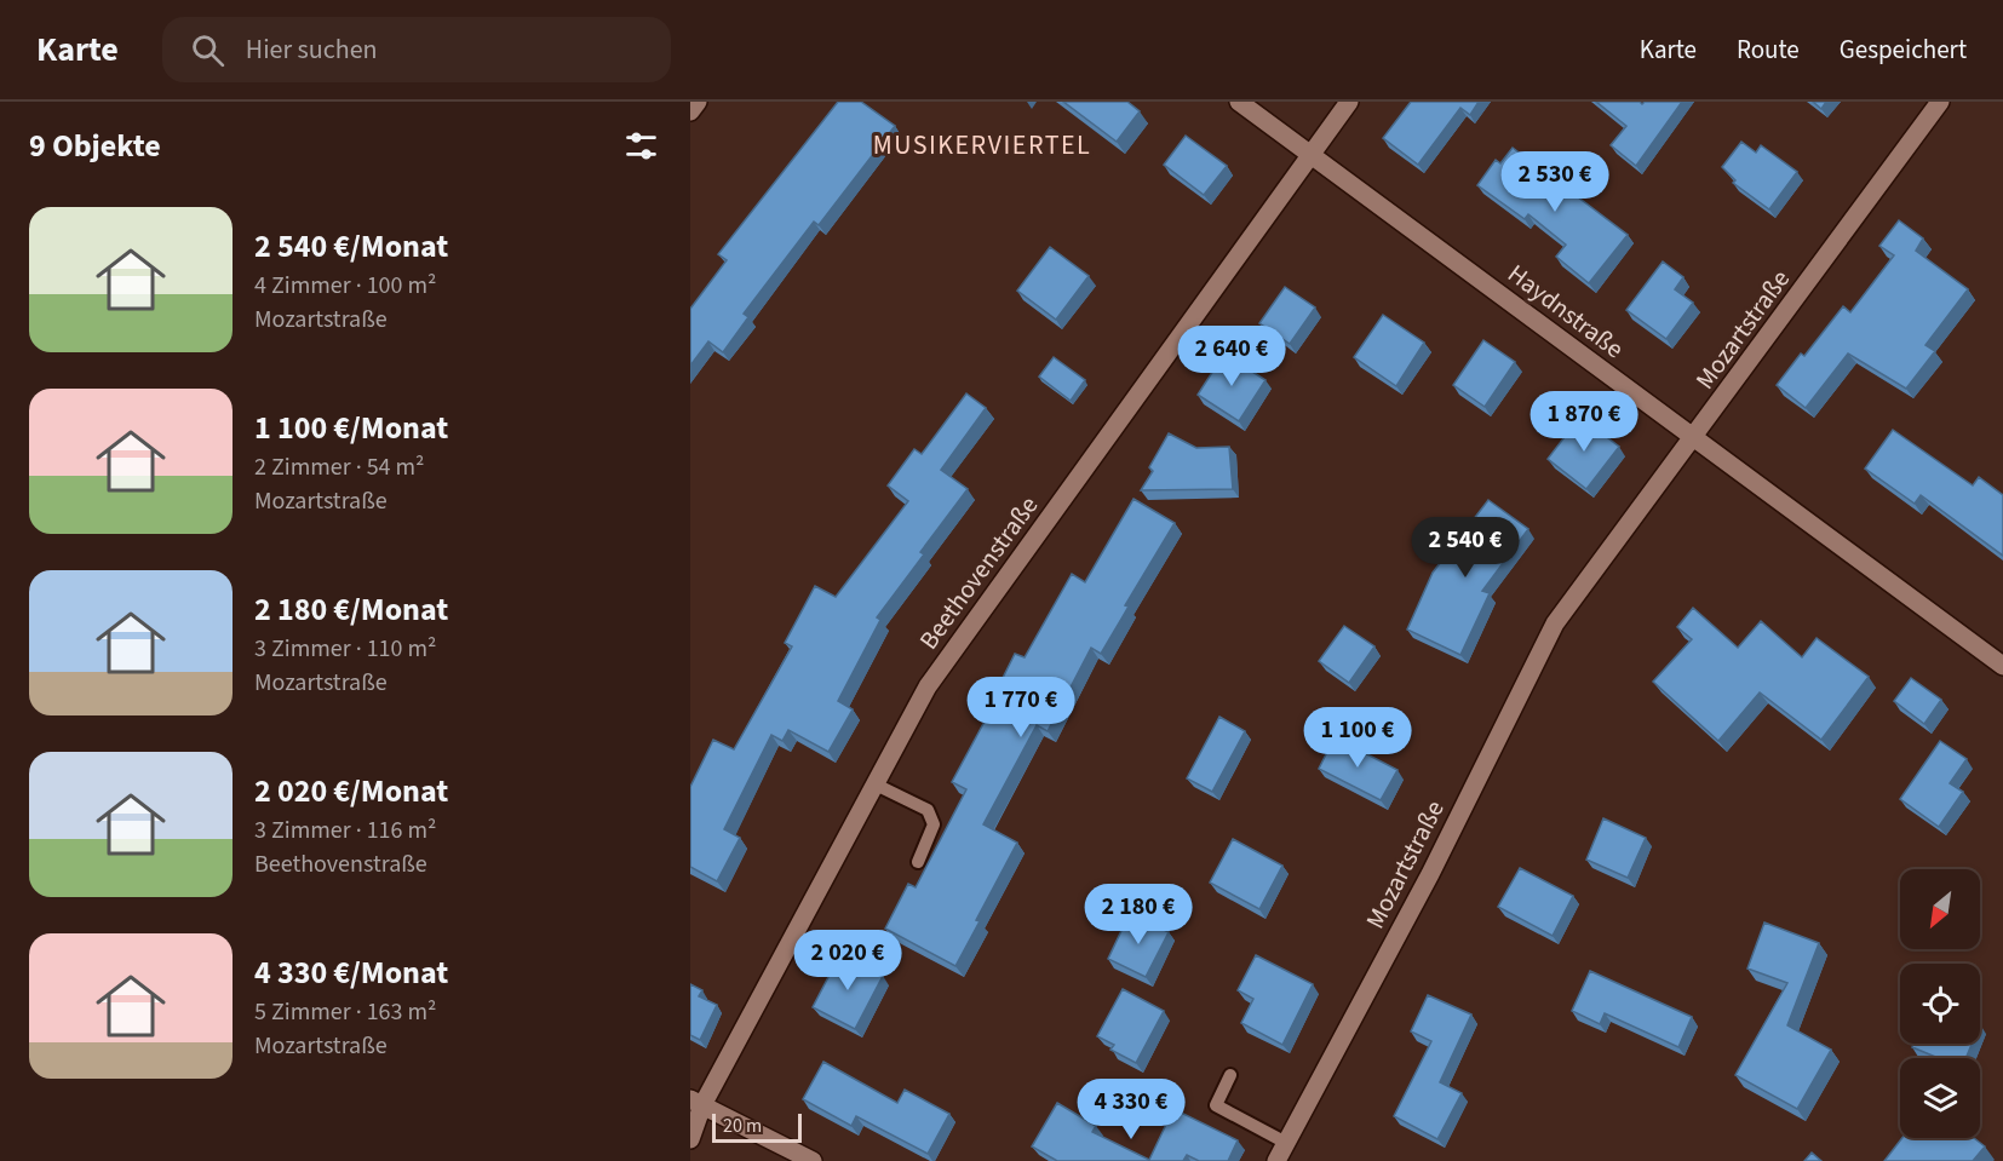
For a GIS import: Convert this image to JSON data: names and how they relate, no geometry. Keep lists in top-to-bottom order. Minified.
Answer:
{"streets":{"street":["Haydnstraße","Mozartstraße","Beethovenstraße"]},"crossings":[["Haydnstraße","Mozartstraße"],["Haydnstraße","Beethovenstraße"]],"districts":["MUSIKERVIERTEL"],"scale_bar":"20 m","north":"bottom left","page":{"header":"Karte","search":"Hier suchen","nav":["Karte","Route","Gespeichert"],"heading":"9 Objekte","price":["2 530 €","2 640 €","1 870 €","2 540 €","1 770 €","1 100 €","2 180 €","2 020 €","4 330 €"],"list":[{"name":"2 540 €/Monat","note":"4 Zimmer · 100 m² · Mozartstraße"},{"name":"1 100 €/Monat","note":"2 Zimmer · 54 m² · Mozartstraße"},{"name":"2 180 €/Monat","note":"3 Zimmer · 110 m² · Mozartstraße"},{"name":"2 020 €/Monat","note":"3 Zimmer · 116 m² · Beethovenstraße"},{"name":"4 330 €/Monat","note":"5 Zimmer · 163 m² · Mozartstraße"}],"scale":"20 m"}}
